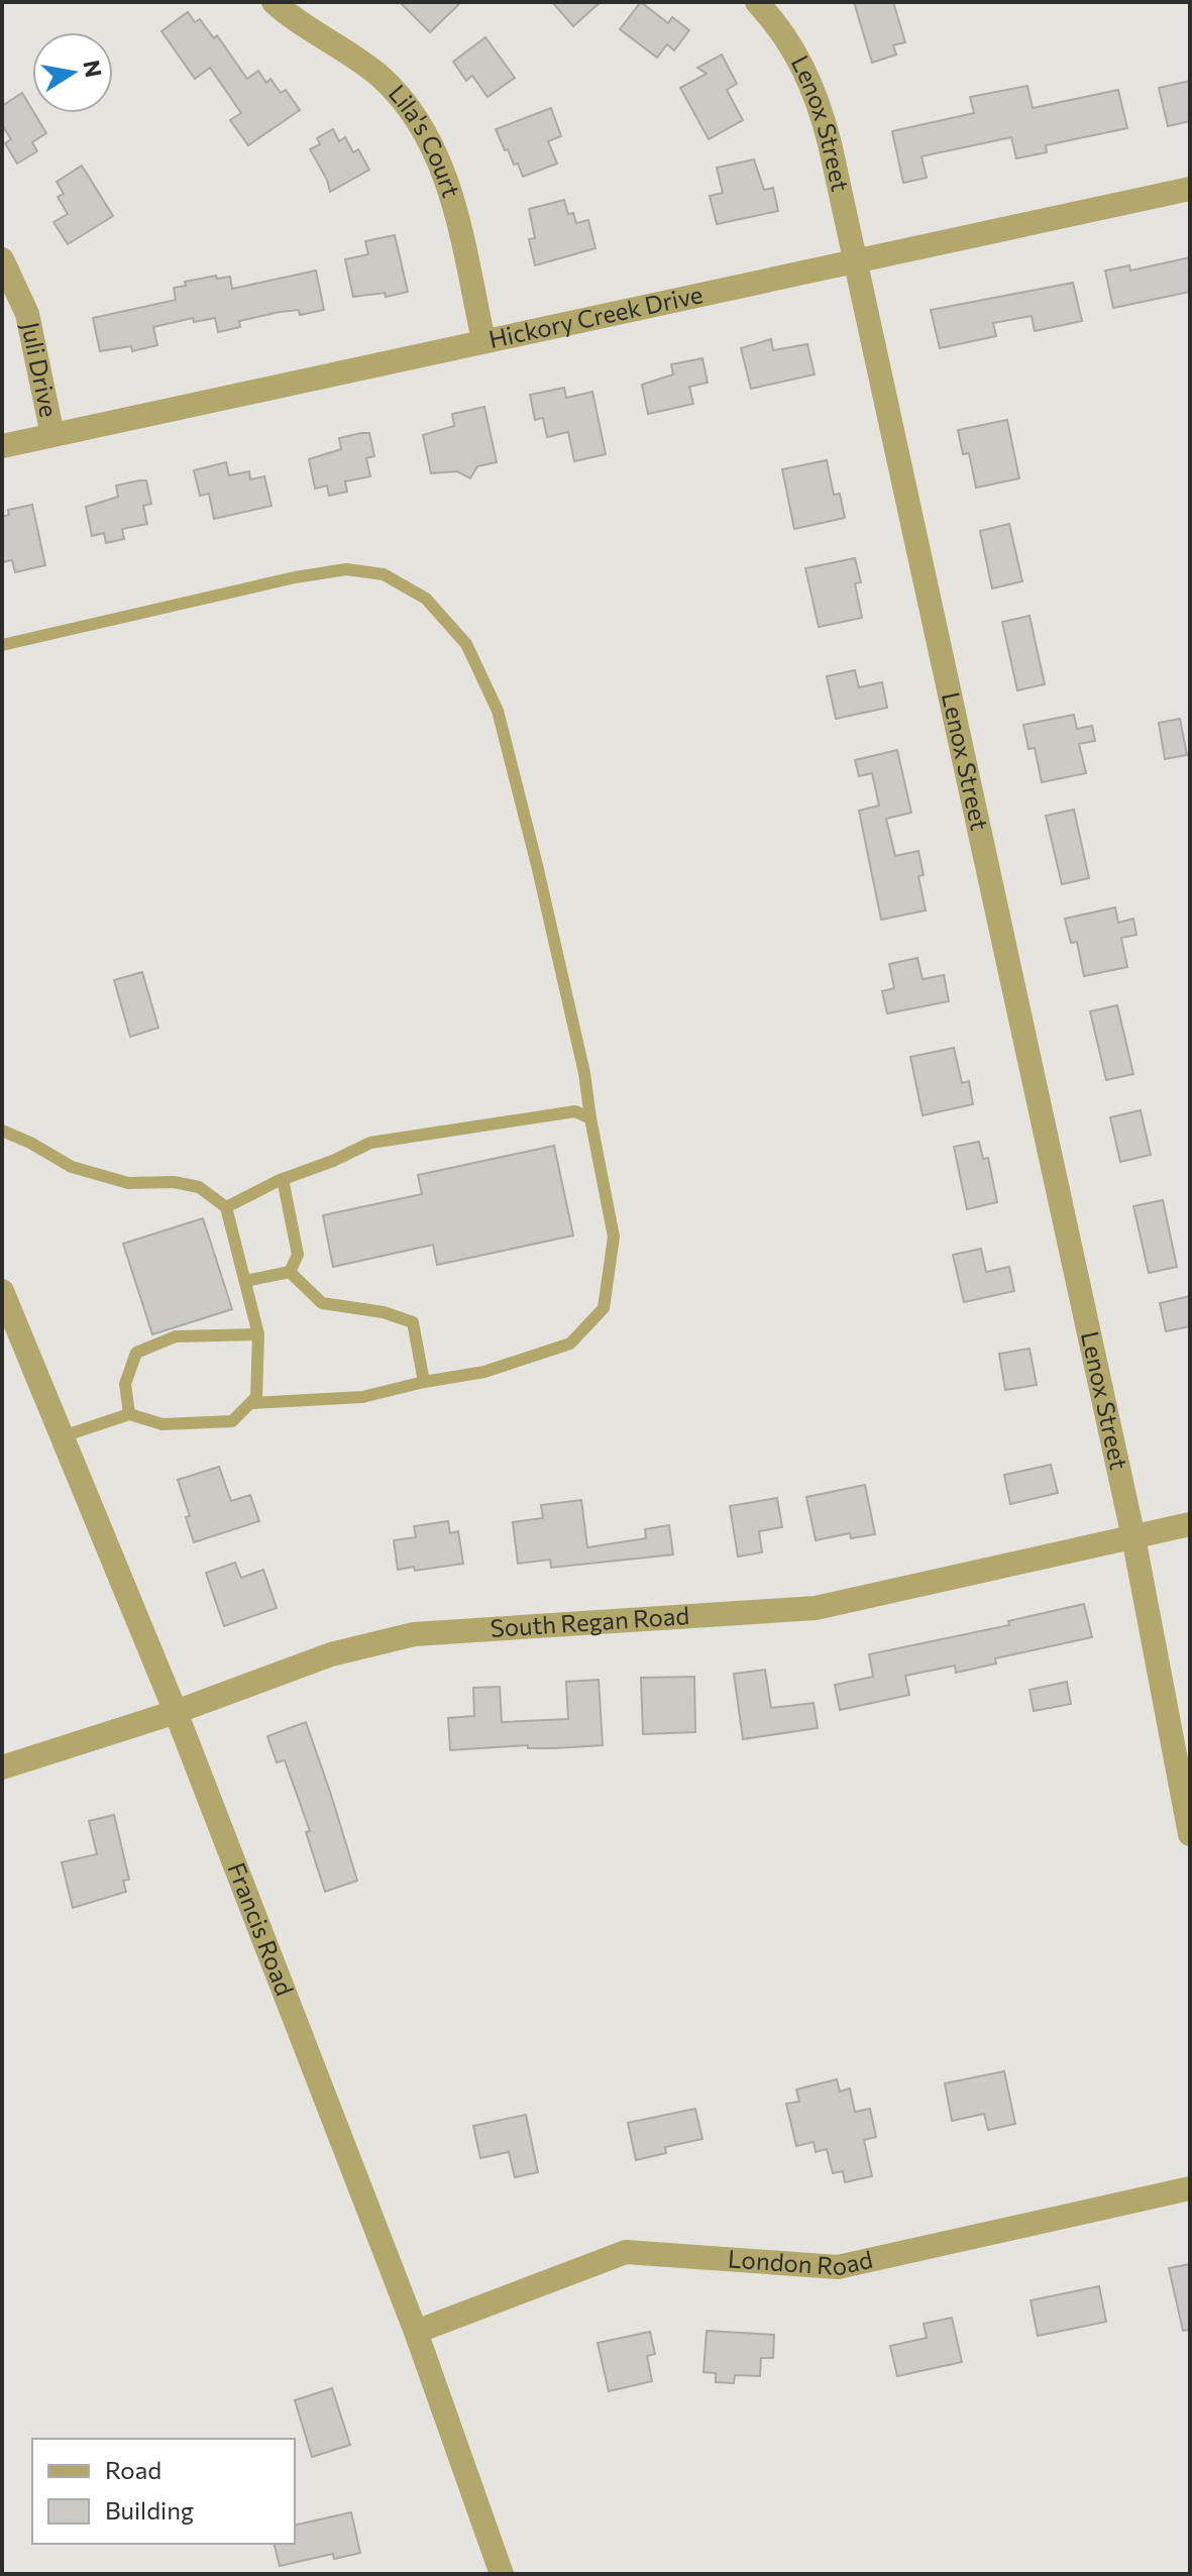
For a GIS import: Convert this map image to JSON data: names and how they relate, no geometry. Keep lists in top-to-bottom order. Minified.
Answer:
{"streets":{"street":["Lenox Street","Lila's Court","Hickory Creek Drive","Juli Drive","South Regan Road","Francis Road","London Road"]},"crossings":[["Lenox Street","Hickory Creek Drive"],["Lenox Street","South Regan Road"],["Lila's Court","Hickory Creek Drive"],["Hickory Creek Drive","Juli Drive"],["South Regan Road","Francis Road"],["Francis Road","London Road"]],"legend":["Road","Building"],"north":"right"}
